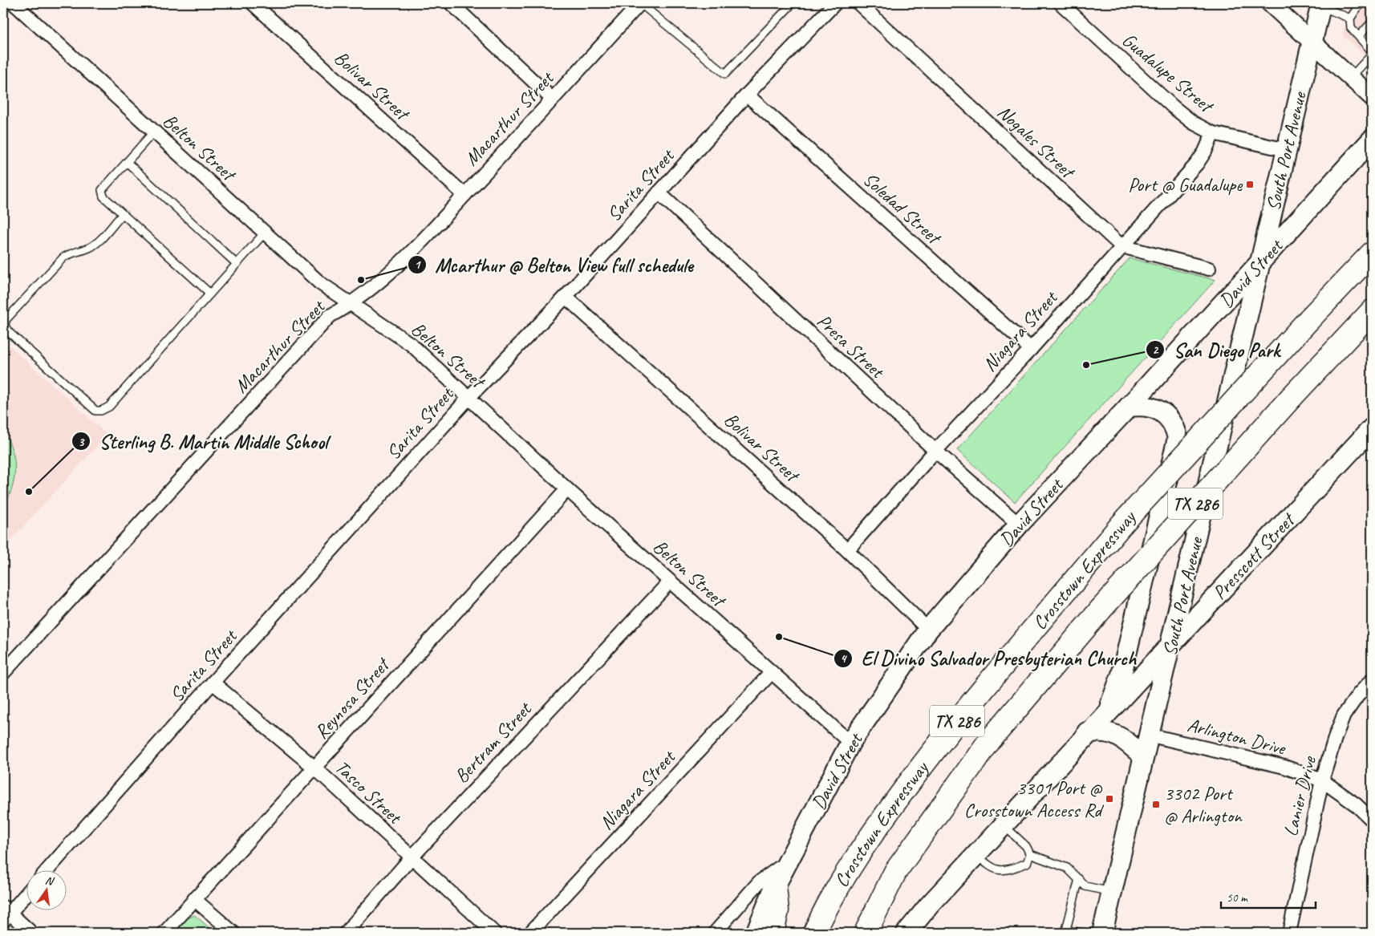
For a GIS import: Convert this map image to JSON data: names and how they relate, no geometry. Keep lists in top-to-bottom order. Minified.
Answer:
{"streets":{"highway":["TX 286","Crosstown Expressway"],"main road":["South Port Avenue","David Street","Presscott Street"],"street":["Guadalupe Street","Bolivar Street","Macarthur Street","Nogales Street","Belton Street","Sarita Street","Soledad Street","Niagara Street","Presa Street","Reynosa Street","Arlington Drive","Bertram Street","Tasco Street","Lanier Drive"]},"crossings":[["Guadalupe Street","South Port Avenue"],["Guadalupe Street","Niagara Street"],["Bolivar Street","Macarthur Street"],["Bolivar Street","Sarita Street"],["Bolivar Street","David Street"],["Bolivar Street","Niagara Street"],["Macarthur Street","Belton Street"],["Nogales Street","Niagara Street"],["Belton Street","Sarita Street"],["Belton Street","David Street"],["Belton Street","Niagara Street"],["Belton Street","Reynosa Street"],["Belton Street","Bertram Street"],["South Port Avenue","David Street"],["South Port Avenue","Presscott Street"],["South Port Avenue","Arlington Drive"],["Sarita Street","Soledad Street"],["Sarita Street","Presa Street"],["Sarita Street","Tasco Street"],["Soledad Street","Niagara Street"],["David Street","Presa Street"],["Niagara Street","Presa Street"],["Reynosa Street","Tasco Street"],["Arlington Drive","Lanier Drive"],["Bertram Street","Tasco Street"]],"places":{"transit":["Port @ Guadalupe","3301 Port @ Crosstown Access Rd","3302 Port @ Arlington"],"other":["Mcarthur @ Belton View full schedule","San Diego Park","Sterling B. Martin Middle School","El Divino Salvador Presbyterian Church"]},"scale_bar":"50 m","north":"top"}
